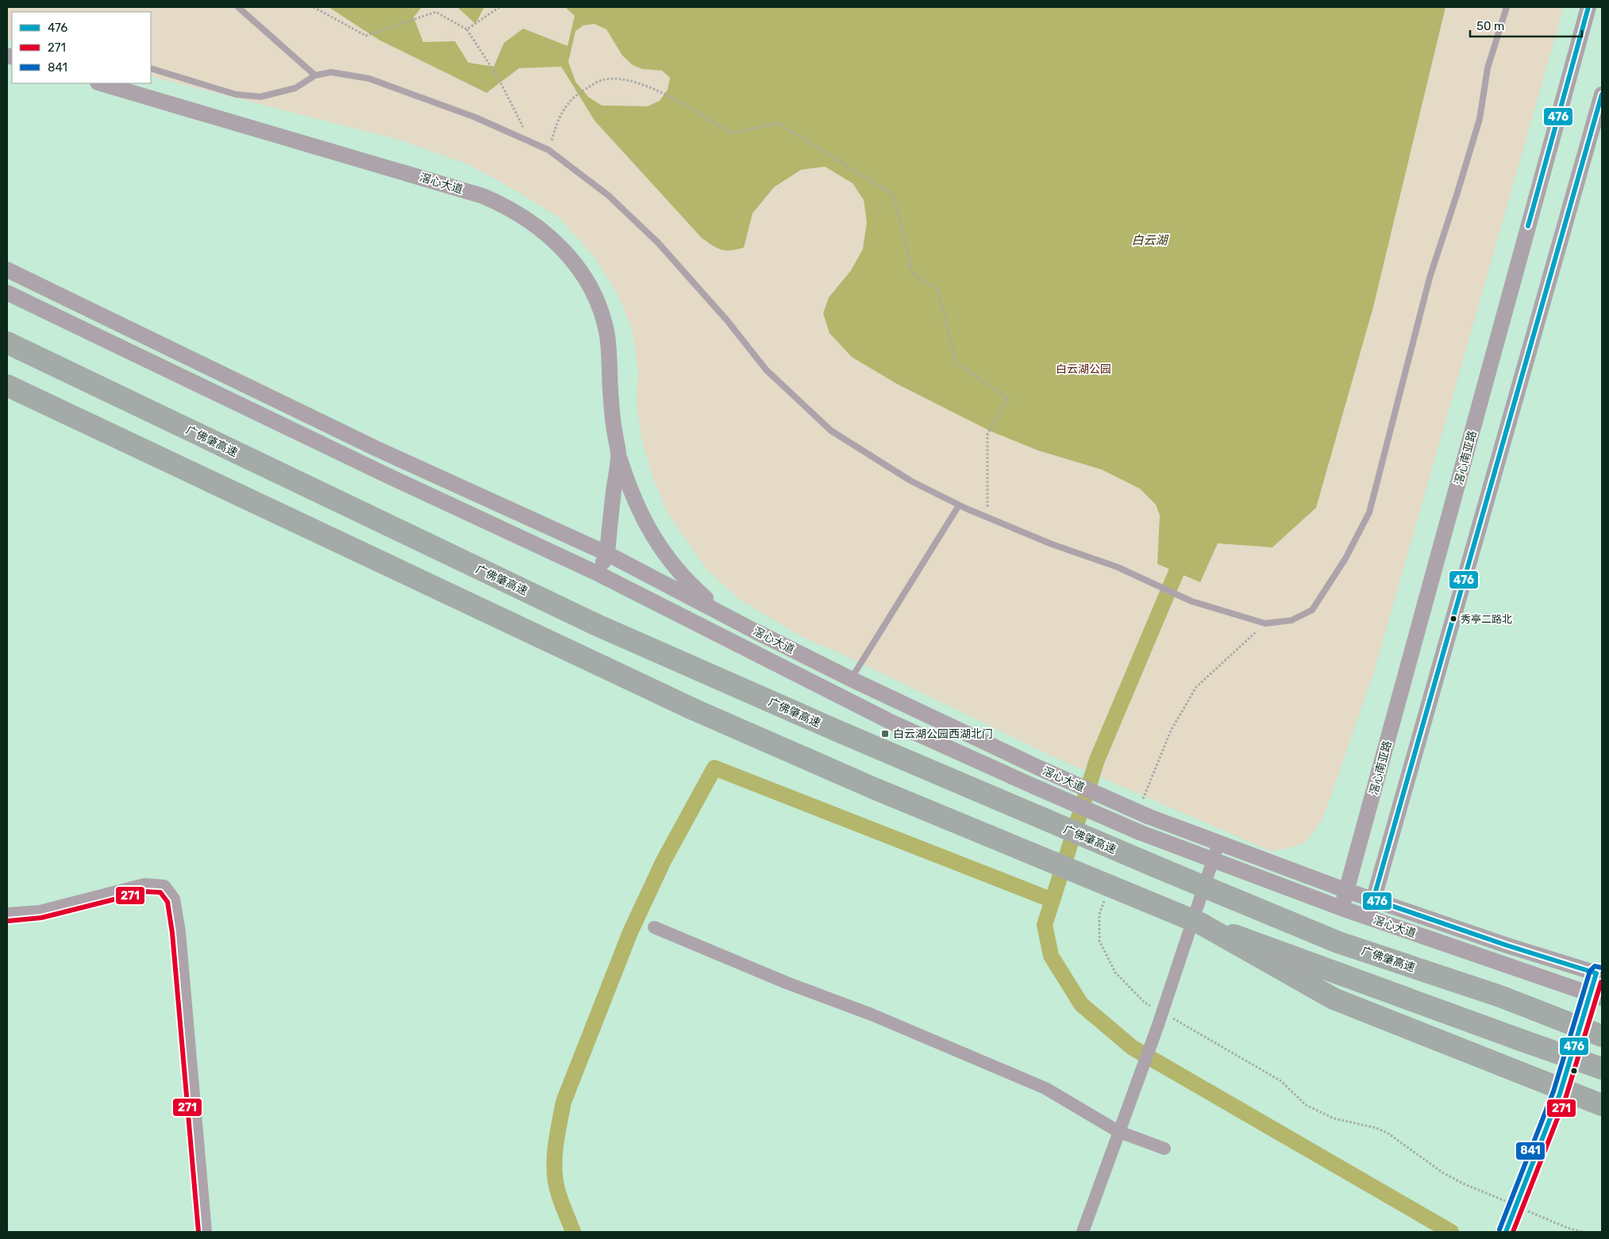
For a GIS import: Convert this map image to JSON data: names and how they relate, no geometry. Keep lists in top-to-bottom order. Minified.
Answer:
{"streets":{"highway":["广佛肇高速"],"street":["滘心大道","滘心南亚路"]},"crossings":[["滘心大道","滘心南亚路"]],"water":["白云湖"],"parks":["白云湖公园"],"places":{"other":["秀亭二路北"],"transit":["白云湖公园西湖北门"]},"lines":["transit line 476","transit line 271","transit line 841"],"legend":["476","271","841"],"scale_bar":"50 m"}
